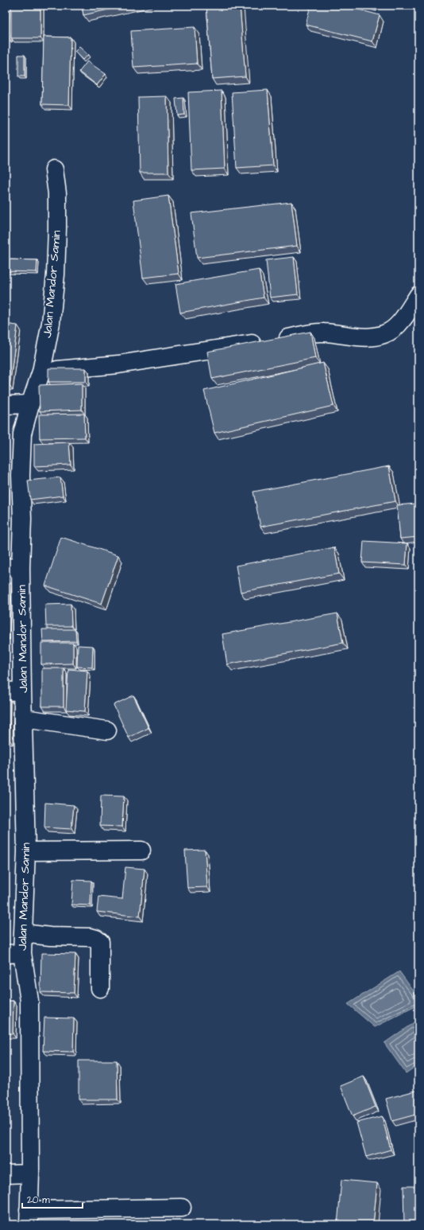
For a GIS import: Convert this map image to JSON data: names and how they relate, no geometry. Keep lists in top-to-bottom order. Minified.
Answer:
{"streets":{"street":["Jalan Mandor Samin"]},"scale_bar":"20 m"}
